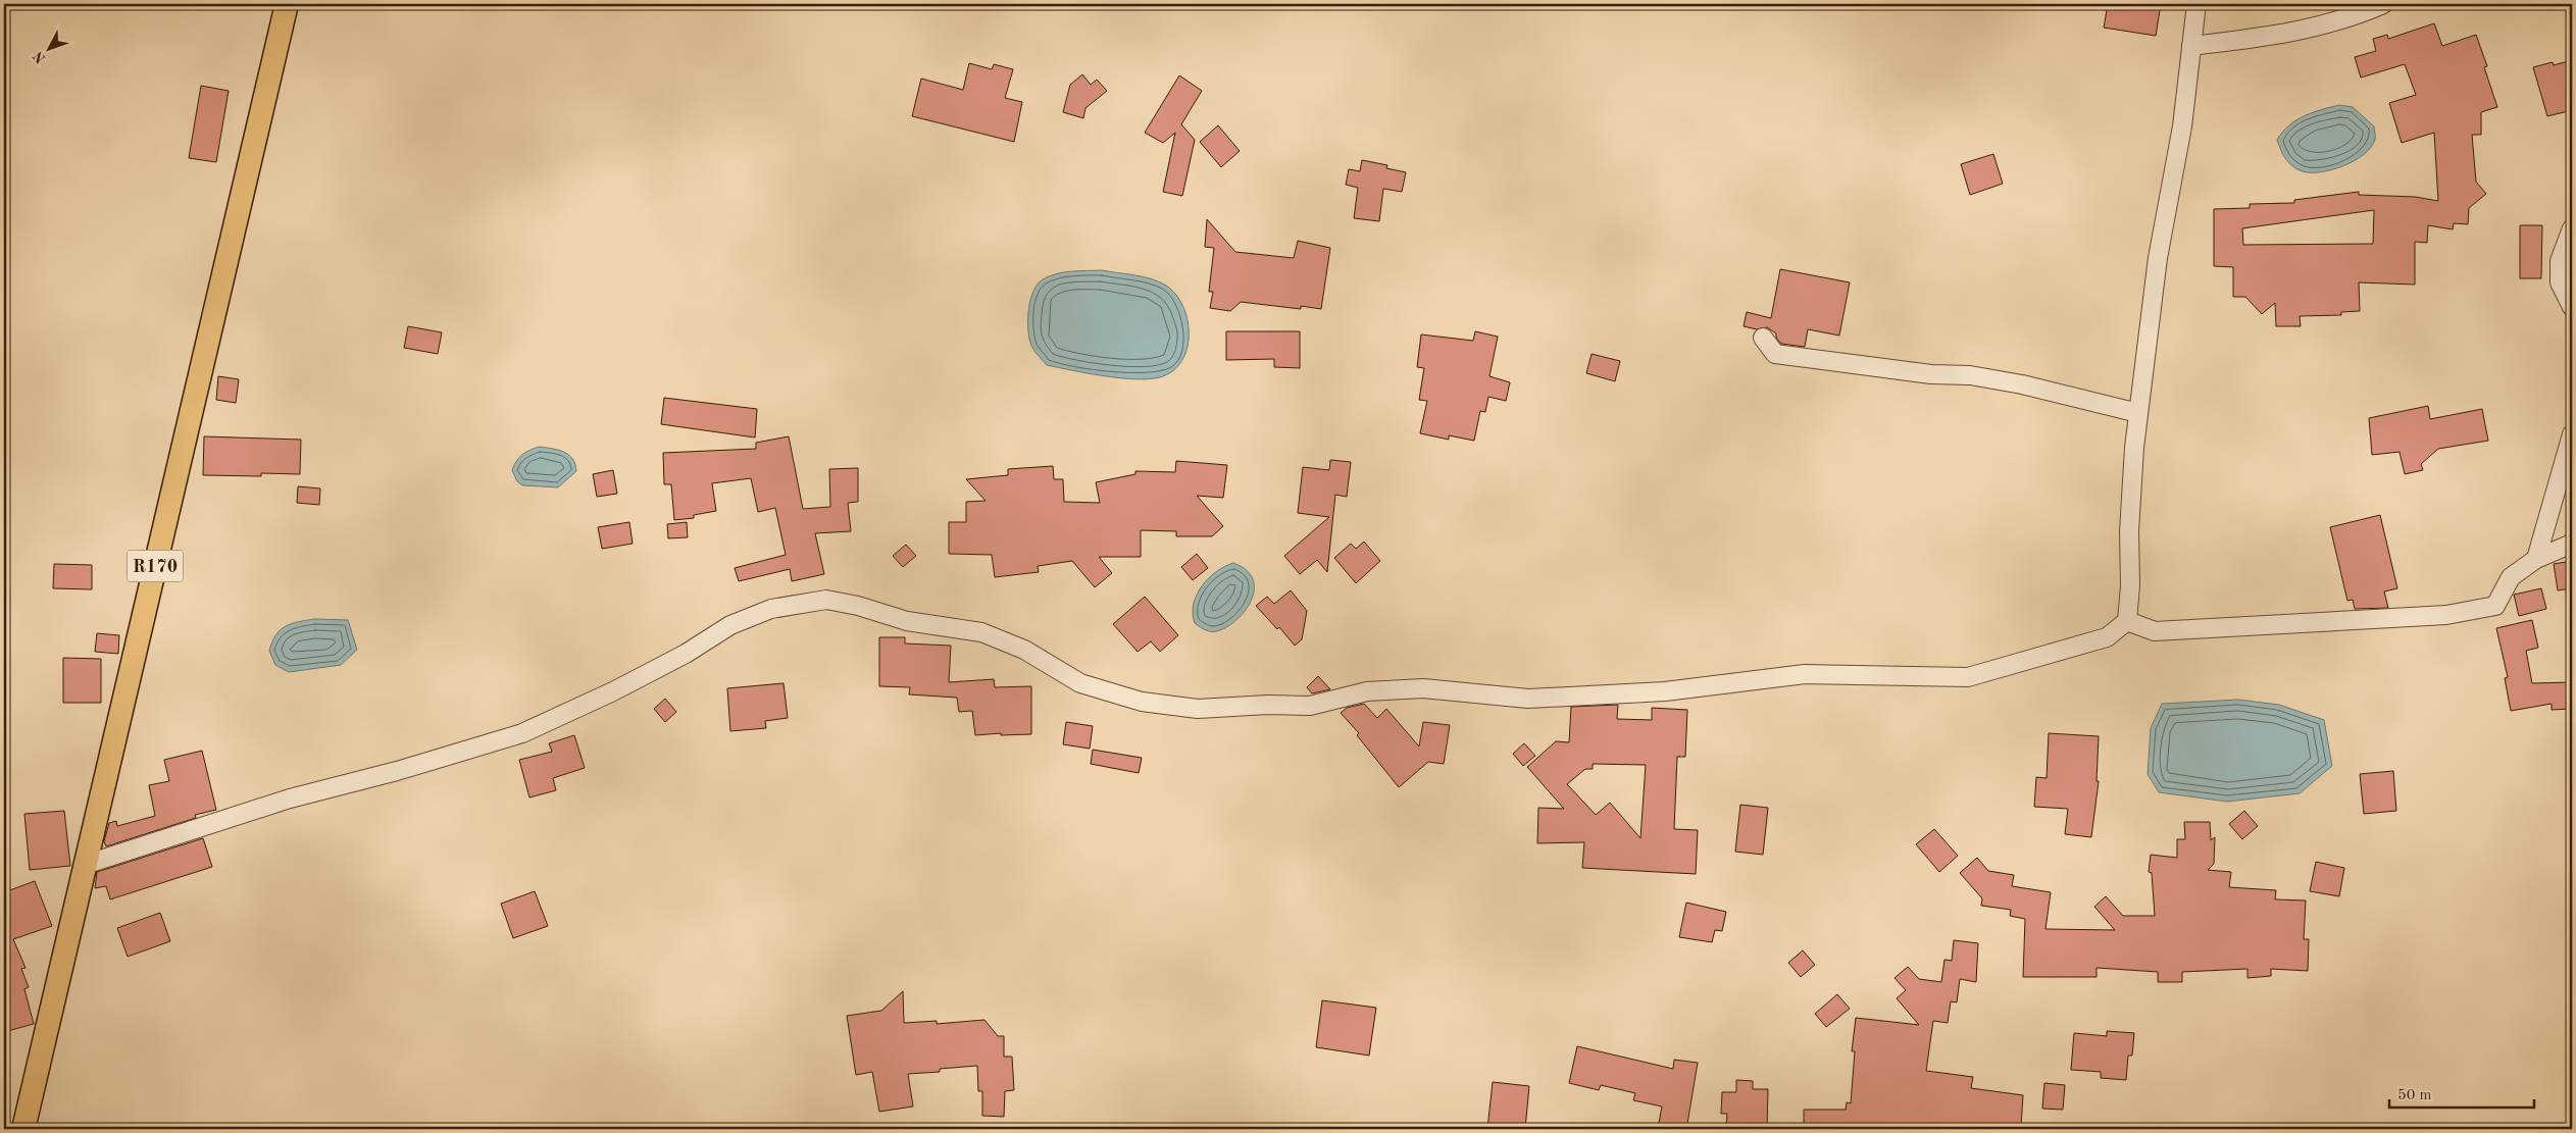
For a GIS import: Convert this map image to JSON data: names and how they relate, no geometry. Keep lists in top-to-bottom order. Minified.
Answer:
{"streets":{"main road":["R170"]},"scale_bar":"50 m","north":"bottom left"}
